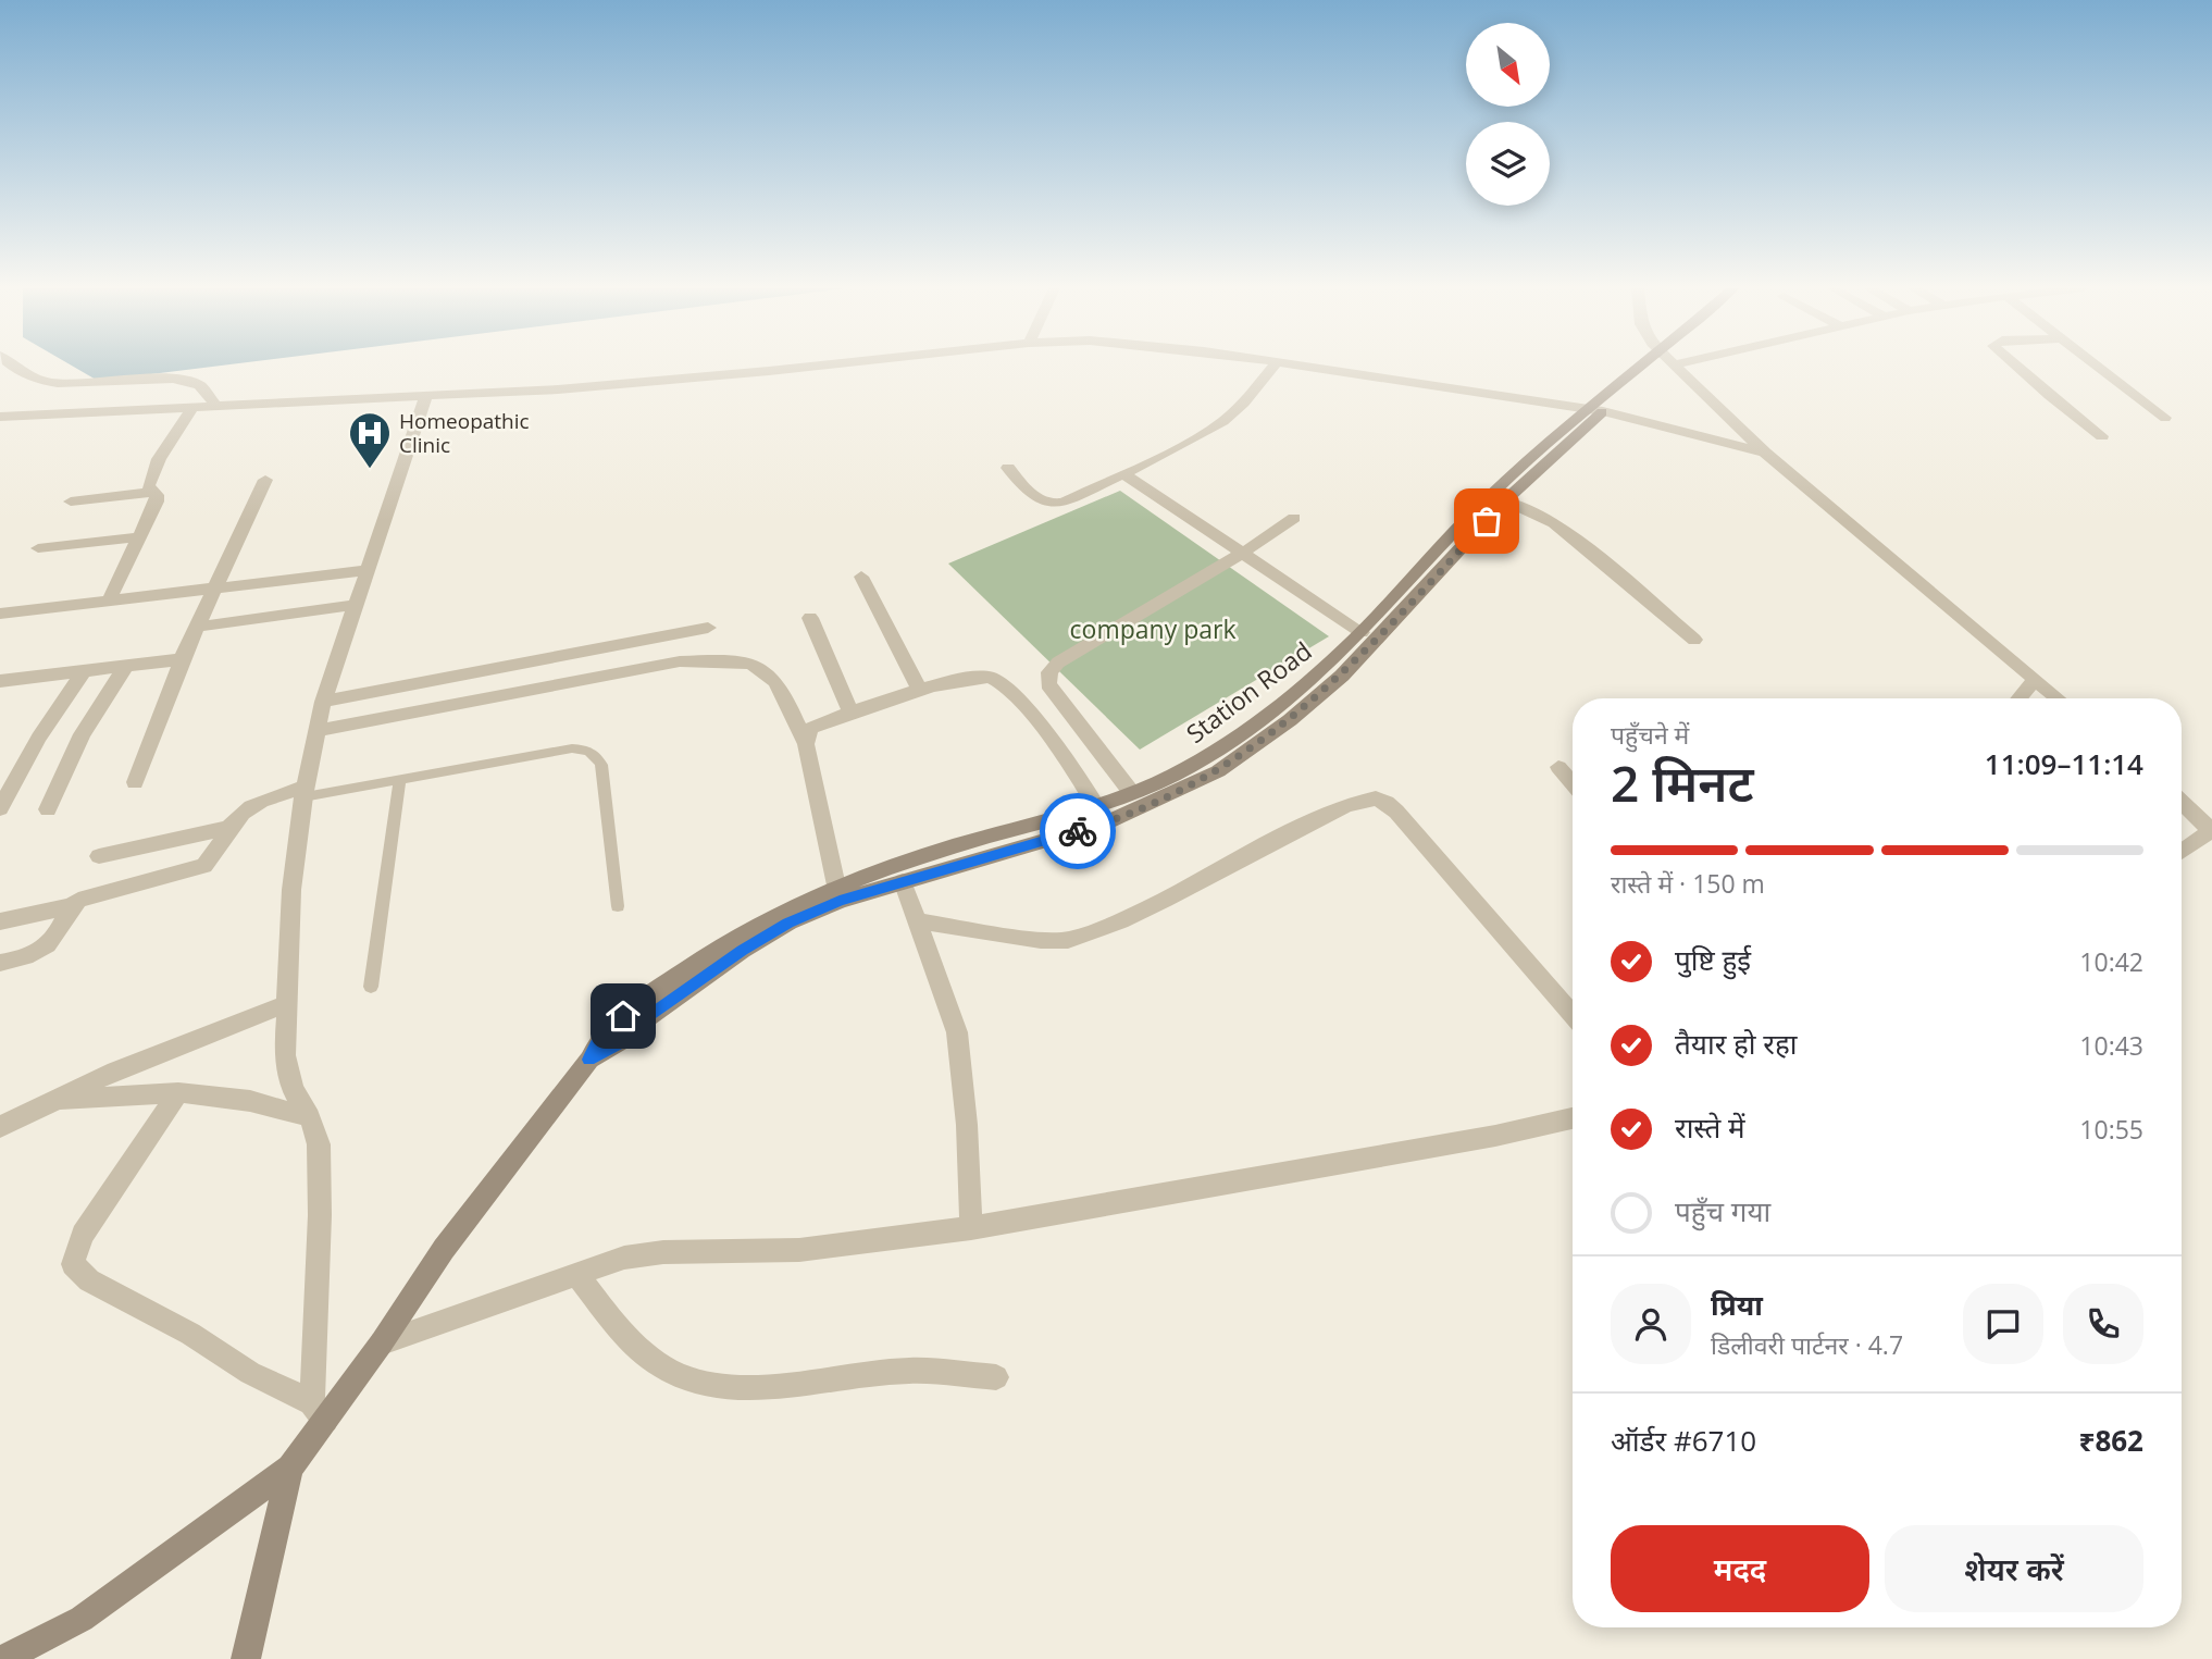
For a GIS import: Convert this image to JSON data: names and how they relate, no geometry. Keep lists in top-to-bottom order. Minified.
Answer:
{"streets":{"main road":["Station Road"]},"parks":["company park"],"places":{"hospital":["Homeopathic Clinic"]},"north":"bottom right","page":{"heading":["2 मिनट","पहुँचने में","11:09–11:14"],"panel":["प्रिया","डिलीवरी पार्टनर · 4.7","ऑर्डर #6710","₹862"],"bar":"रास्ते में · 150 m","list":[["पुष्टि हुई","10:42"],["तैयार हो रहा","10:43"],["रास्ते में","10:55"],"पहुँच गया"],"buttons":["मदद","शेयर करें"]}}
